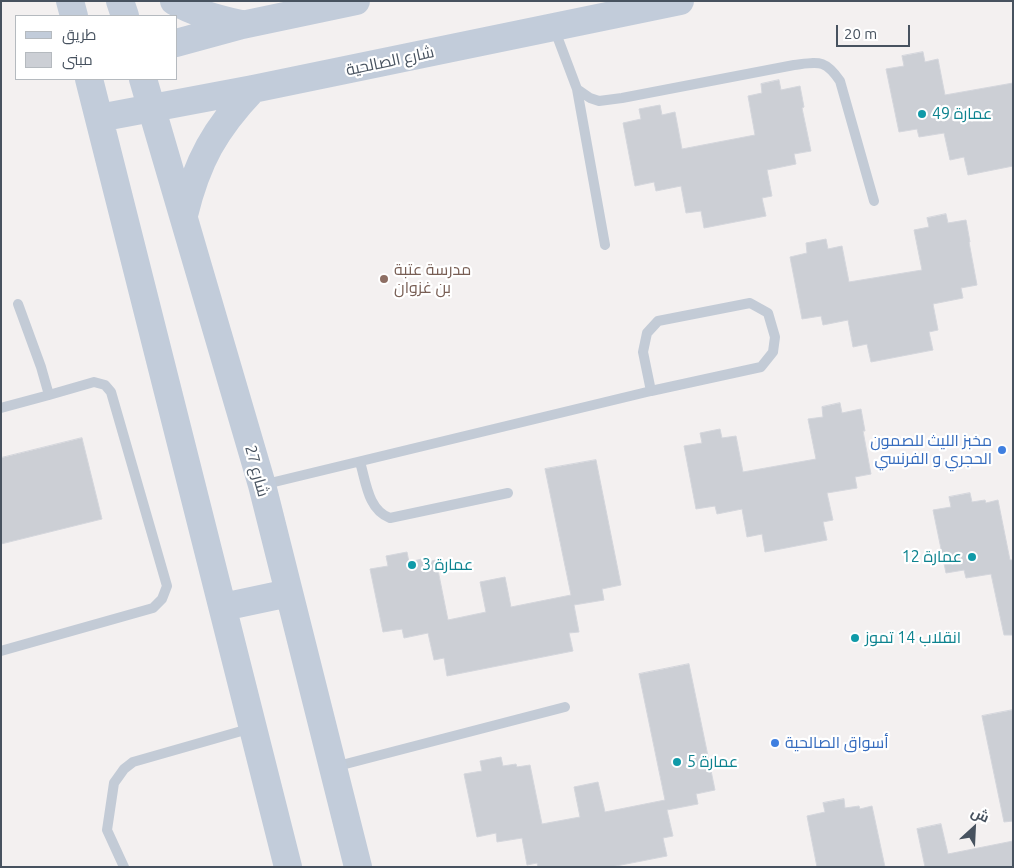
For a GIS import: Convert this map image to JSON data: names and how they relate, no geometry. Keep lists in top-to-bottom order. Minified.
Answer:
{"streets":{"main road":["شارع الصالحية","شارع 27"]},"crossings":[["شارع الصالحية","شارع 27"]],"places":["عمارة 49","مدرسة عتبة بن غزوان","مخبز الليث للصمون الحجري و الفرنسي","عمارة 12","عمارة 3","انقلاب 14 تموز","أسواق الصالحية","عمارة 5"],"legend":["طريق","مبنى"],"scale_bar":"20 m","north":"top right"}
